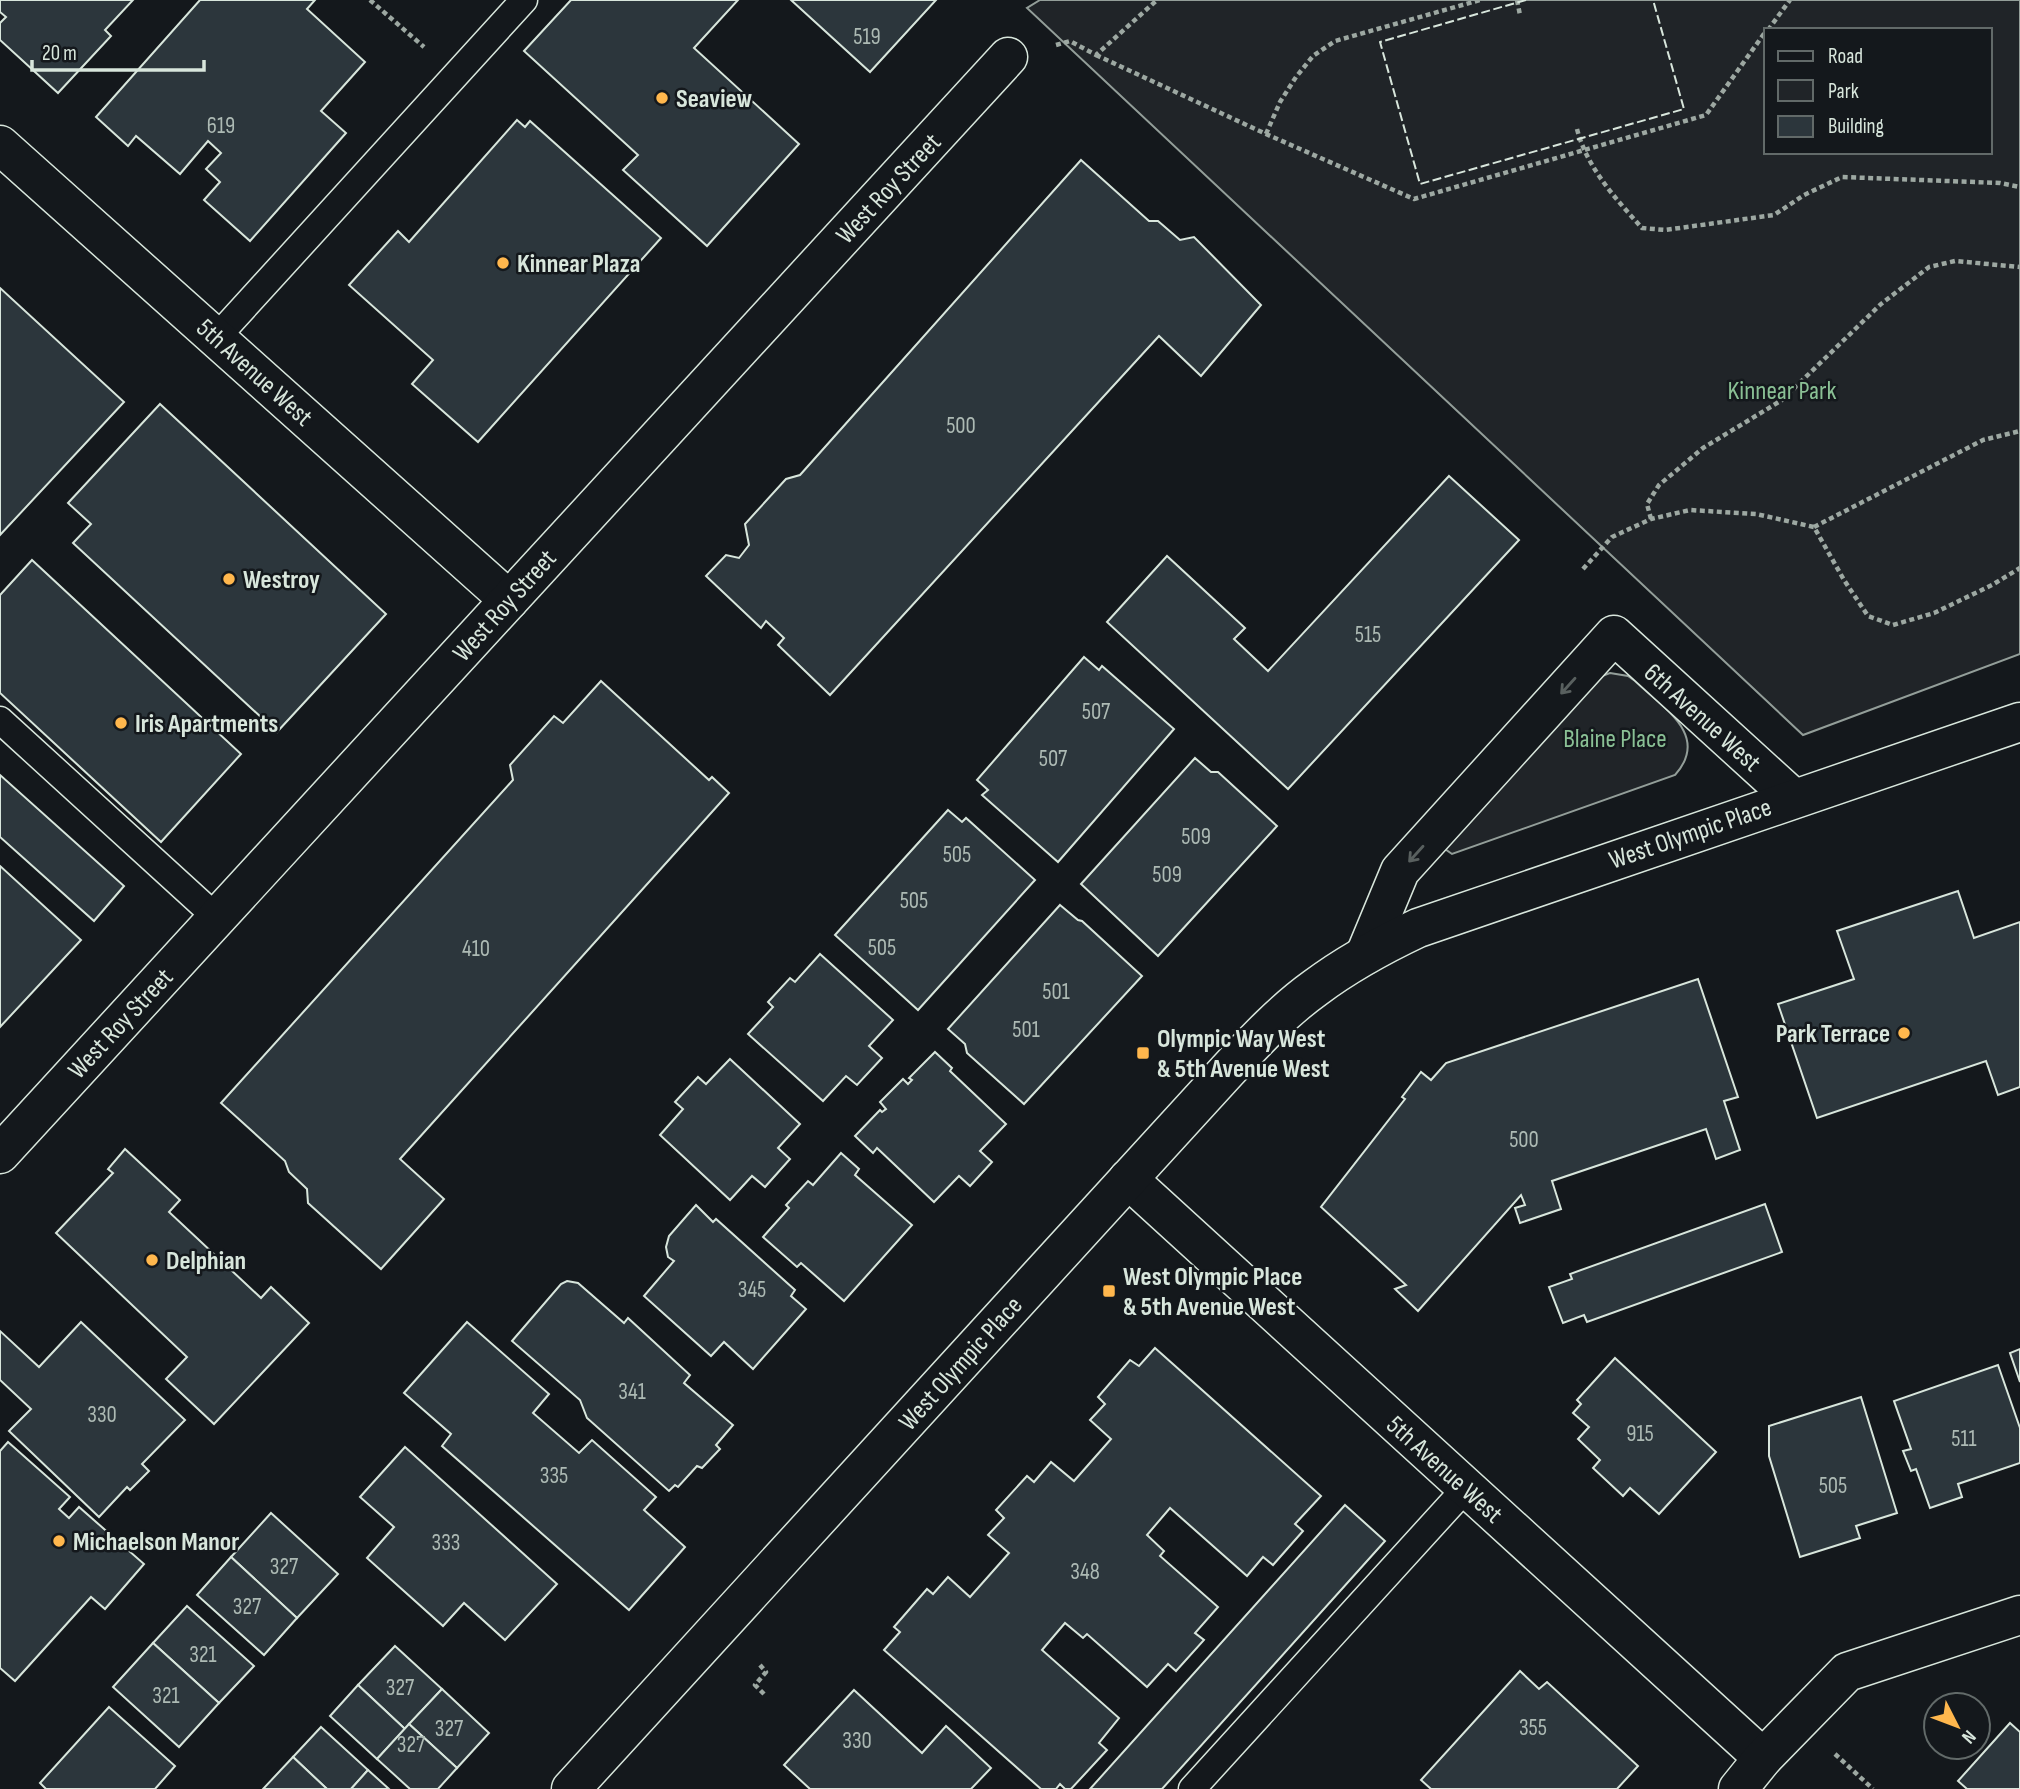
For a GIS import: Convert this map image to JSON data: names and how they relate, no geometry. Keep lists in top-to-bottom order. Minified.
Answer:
{"streets":{"street":["West Roy Street","5th Avenue West","6th Avenue West","West Olympic Place"]},"crossings":[["West Roy Street","5th Avenue West"],["5th Avenue West","West Olympic Place"],["6th Avenue West","West Olympic Place"]],"parks":["Kinnear Park","Blaine Place"],"places":{"other":["Seaview","Kinnear Plaza","Westroy","Iris Apartments","Park Terrace","Delphian","Michaelson Manor"],"transit":["Olympic Way West & 5th Avenue West","West Olympic Place & 5th Avenue West"]},"house_numbers":["519","619","500","515","507","507","509","505","509","505","505","410","501","501","500","345","341","330","915","511","335","505","333","327","348","327","321","327","321","355","327","330","327"],"legend":["Road","Park","Building"],"scale_bar":"20 m","north":"bottom right"}
